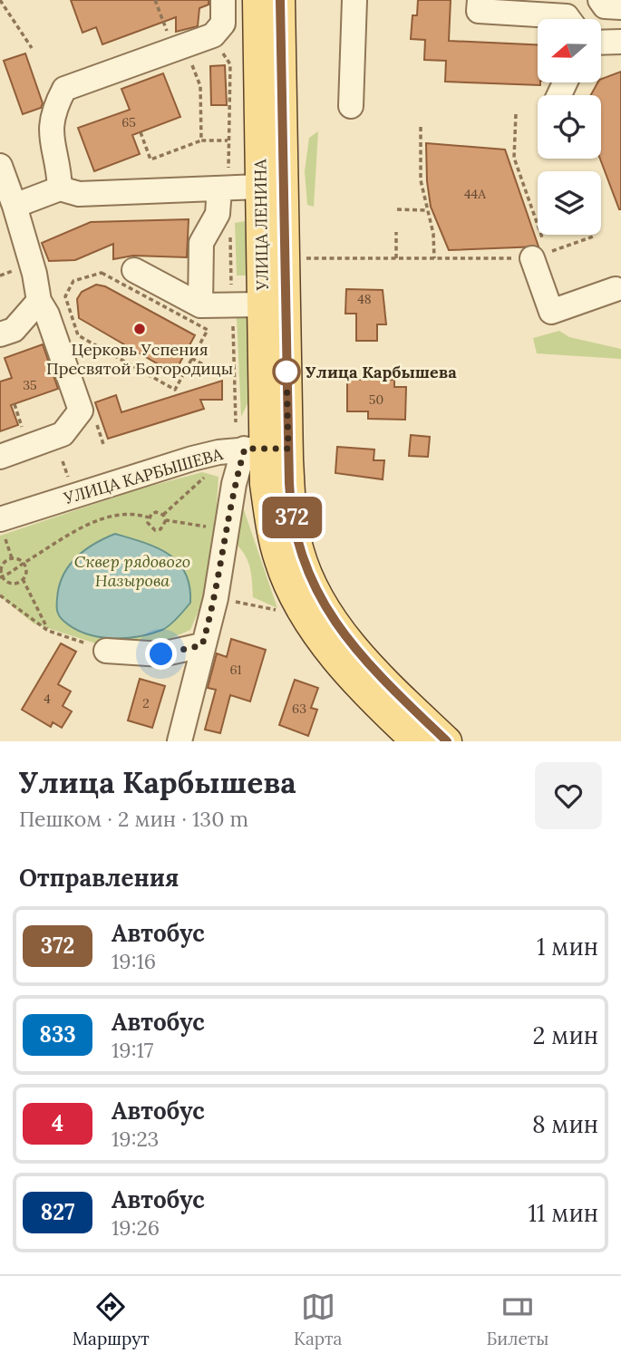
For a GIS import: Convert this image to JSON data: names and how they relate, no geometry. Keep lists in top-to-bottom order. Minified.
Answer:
{"streets":{"main road":["УЛИЦА ЛЕНИНА"],"street":["УЛИЦА КАРБЫШЕВА"]},"crossings":[["УЛИЦА ЛЕНИНА","УЛИЦА КАРБЫШЕВА"]],"parks":["Сквер рядового Назырова"],"places":["Церковь Успения Пресвятой Богородицы","Улица Карбышева"],"lines":["bus line 372"],"house_numbers":["65","44А","48","35","50","61","4","2","63"],"north":"left","page":{"on_map":"372","heading":[["Улица Карбышева","Пешком · 2 мин · 130 m"],"Отправления"],"list":[{"mark":"372","name":"Автобус","note":"19:16","value":"1 мин"},{"mark":"833","name":"Автобус","note":"19:17","value":"2 мин"},{"mark":"4","name":"Автобус","note":"19:23","value":"8 мин"},{"mark":"827","name":"Автобус","note":"19:26","value":"11 мин"}],"tabs":["Маршрут","Карта","Билеты"]}}
